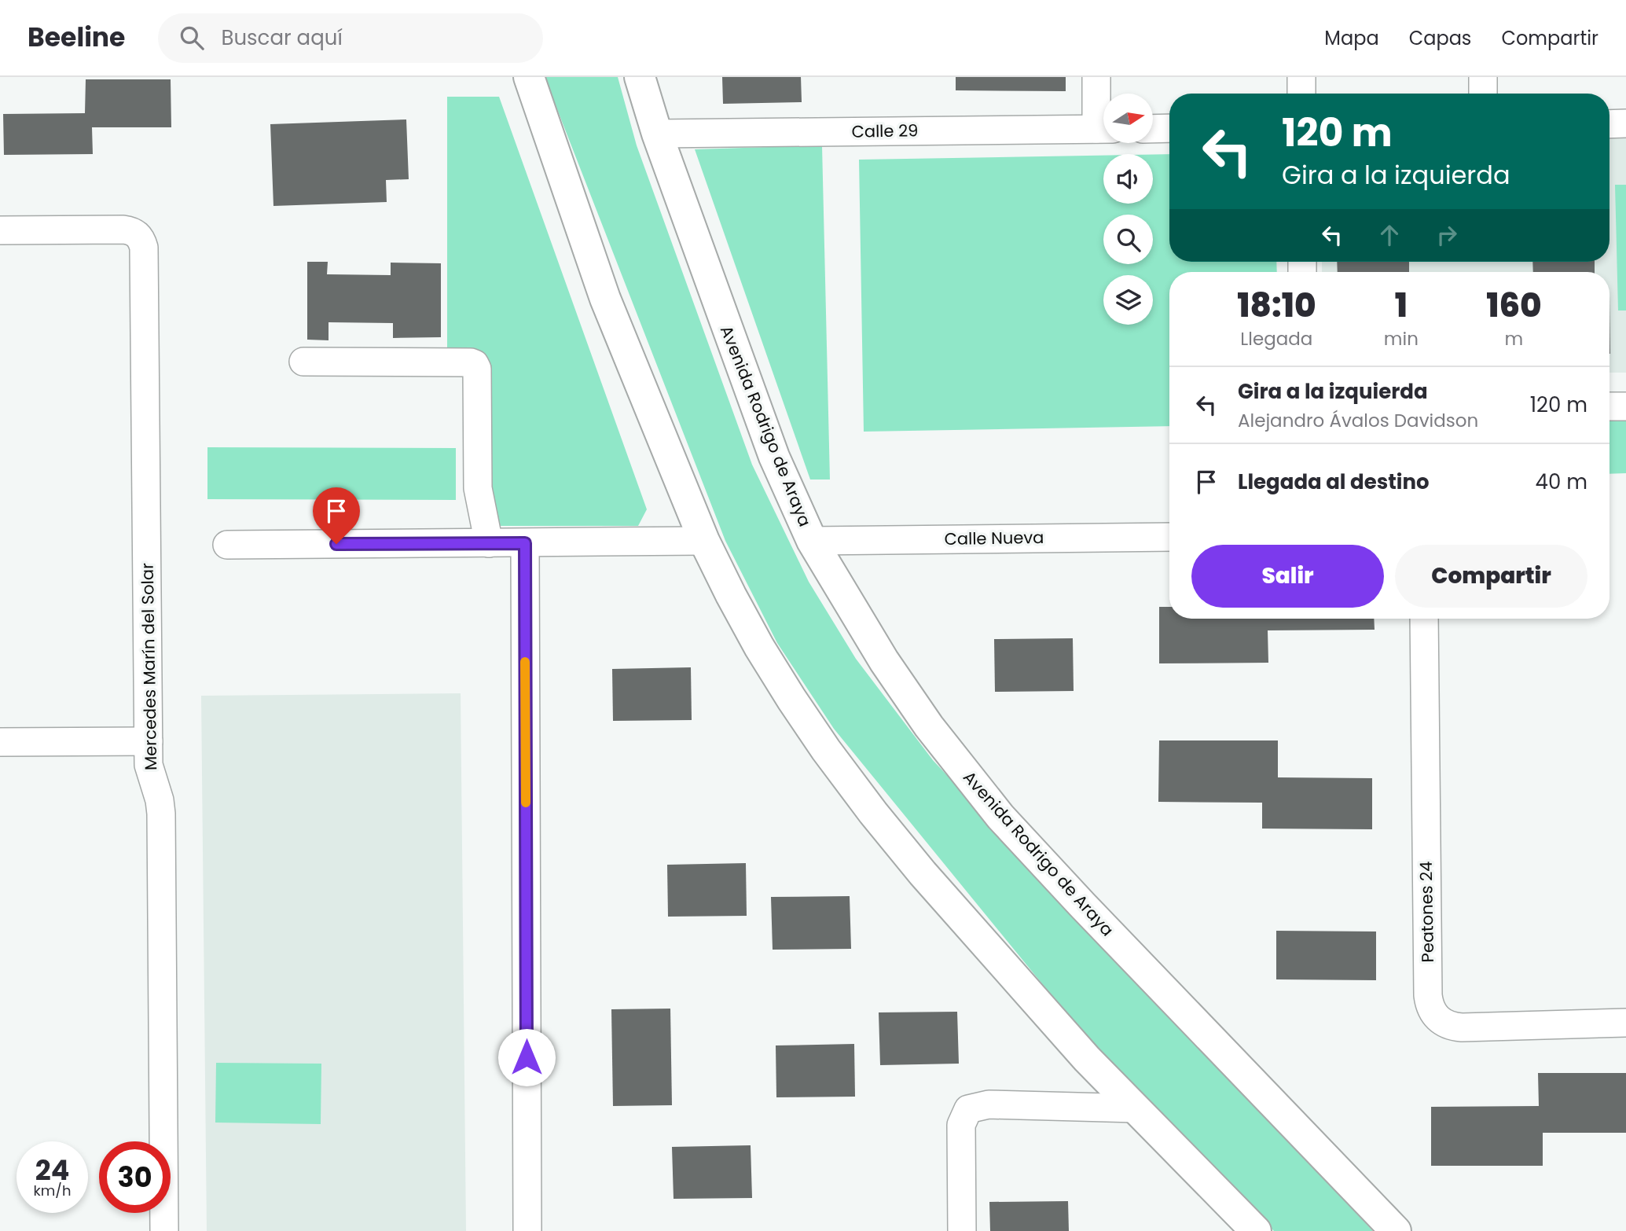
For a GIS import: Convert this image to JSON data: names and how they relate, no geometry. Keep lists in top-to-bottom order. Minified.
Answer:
{"streets":{"main road":["Avenida Rodrigo de Araya"],"street":["Calle 29","Calle Nueva","Mercedes Marín del Solar","Peatones 24"]},"crossings":[["Calle 29","Avenida Rodrigo de Araya"],["Avenida Rodrigo de Araya","Calle Nueva"]],"north":"right","page":{"header":"Beeline","search":"Buscar aquí","nav":["Mapa","Capas","Compartir"],"turn":["120 m","Gira a la izquierda"],"eta":["18:10","Llegada","1","min","160","m"],"list":[{"name":"Gira a la izquierda","note":"Alejandro Ávalos Davidson","value":"120 m"},{"name":"Llegada al destino","value":"40 m"}],"buttons":["Salir","Compartir"],"speed":"24 km/h","limit":"30"}}
